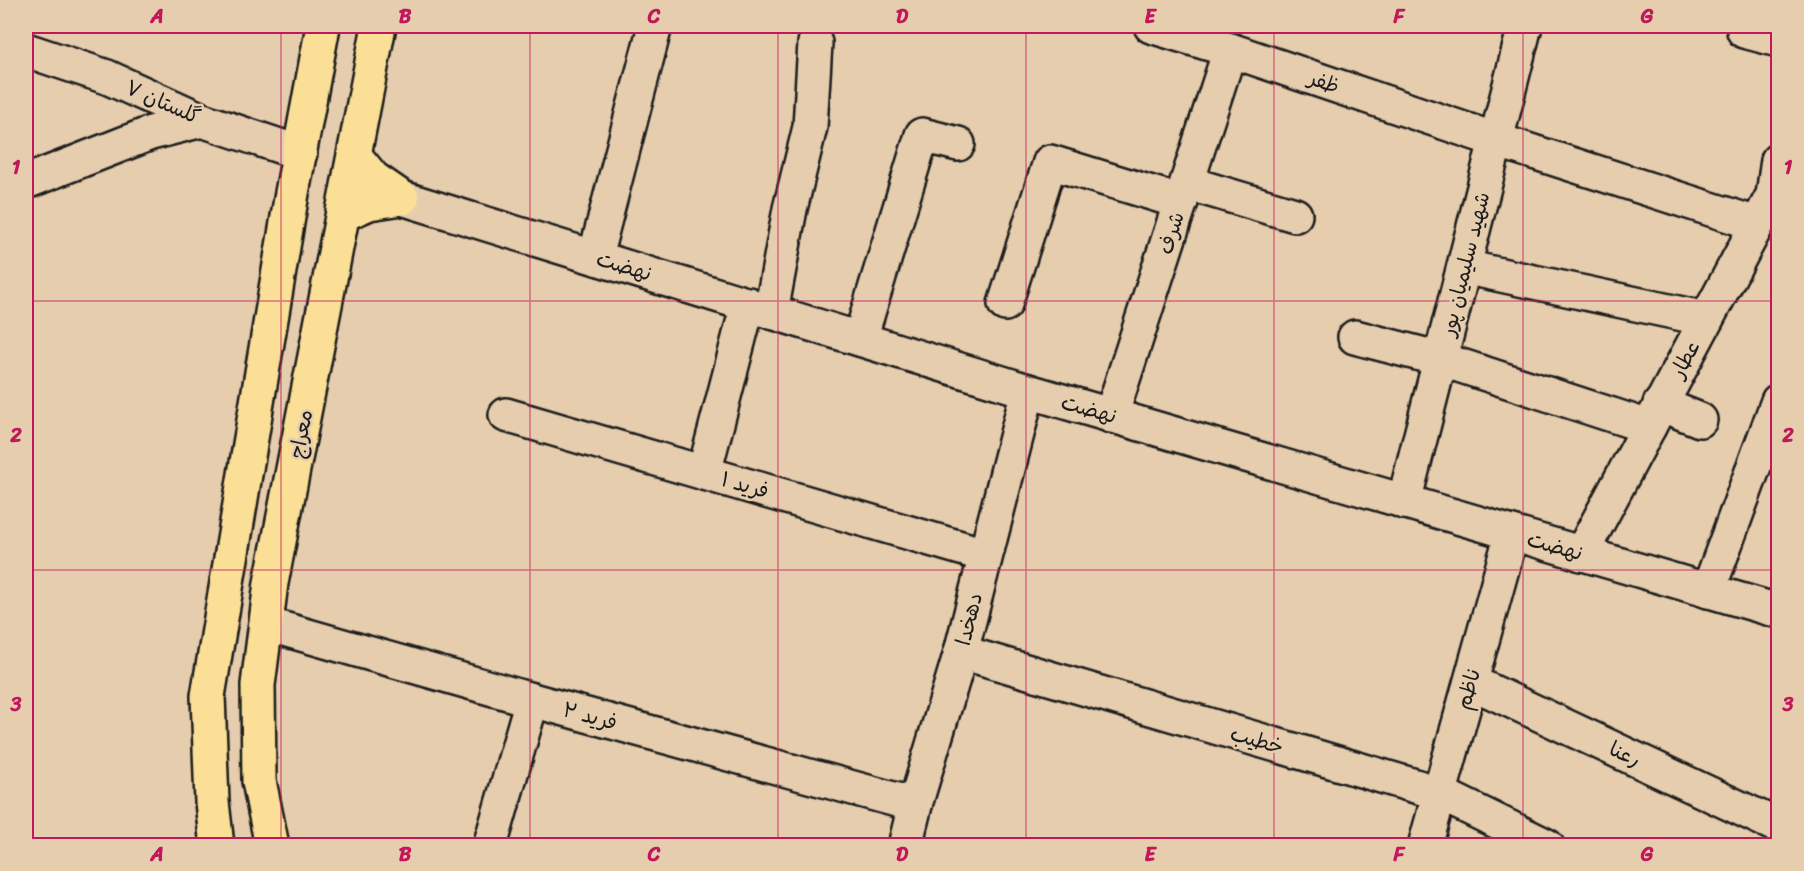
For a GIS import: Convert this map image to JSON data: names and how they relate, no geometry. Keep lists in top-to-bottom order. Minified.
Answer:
{"streets":{"main road":["معراج"],"street":["ظفر","گلستان ۷","شرف","شهید سلیمیان پور","نهضت","عطار","فرید ۱","دهخدا","ناظم","فرید ۲","خطیب","رعنا"]},"crossings":[["ظفر","شرف"],["ظفر","شهید سلیمیان پور"],["ظفر","عطار"],["شرف","نهضت"],["شهید سلیمیان پور","نهضت"],["نهضت","عطار"],["نهضت","دهخدا"],["نهضت","ناظم"],["معراج","فرید ۲"],["فرید ۱","دهخدا"],["دهخدا","فرید ۲"],["دهخدا","خطیب"],["ناظم","خطیب"],["ناظم","رعنا"]],"grid":{"columns":["A","B","C","D","E","F","G"],"rows":["1","2","3"]}}
